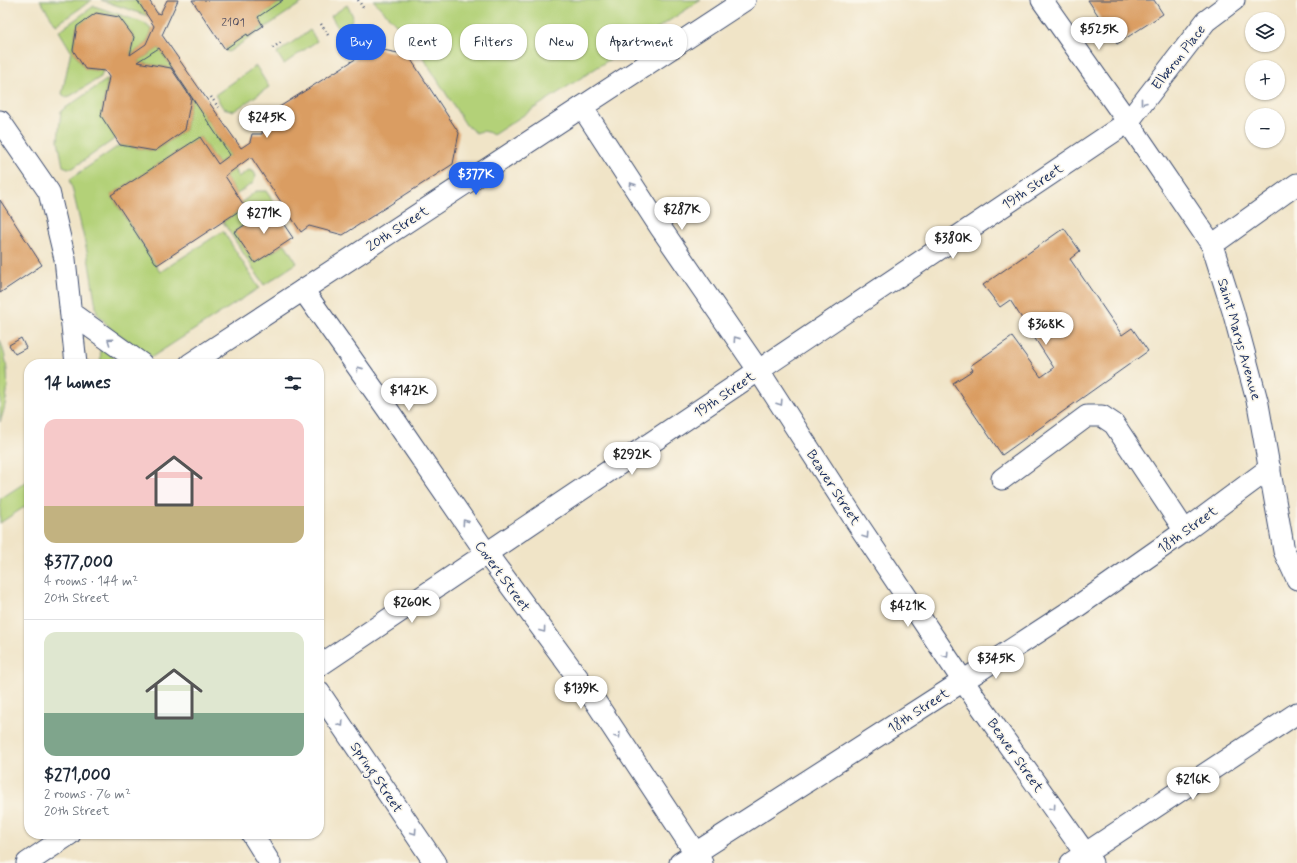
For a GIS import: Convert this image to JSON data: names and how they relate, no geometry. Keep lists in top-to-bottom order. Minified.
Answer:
{"streets":{"street":["Elberon Place","19th Street","20th Street","Saint Marys Avenue","Beaver Street","18th Street","Covert Street","Spring Street"]},"crossings":[["Elberon Place","19th Street"],["Elberon Place","Saint Marys Avenue"],["19th Street","Saint Marys Avenue"],["19th Street","Beaver Street"],["19th Street","Covert Street"],["20th Street","Beaver Street"],["20th Street","Covert Street"],["Saint Marys Avenue","18th Street"],["Beaver Street","18th Street"],["18th Street","Covert Street"]],"one_way":["Spring Street"],"house_numbers":["2101"],"page":{"map_buttons":["+","−"],"price":["$525K","$245K","$377K","$287K","$271K","$380K","$368K","$142K","$292K","$260K","$421K","$345K","$139K","$216K"],"chip":["Buy","Rent","Filters","New","Apartment"],"heading":"14 homes","list":[{"name":"$377,000","note":"4 rooms · 144 m² · 20th Street"},{"name":"$271,000","note":"2 rooms · 76 m² · 20th Street"}]}}
